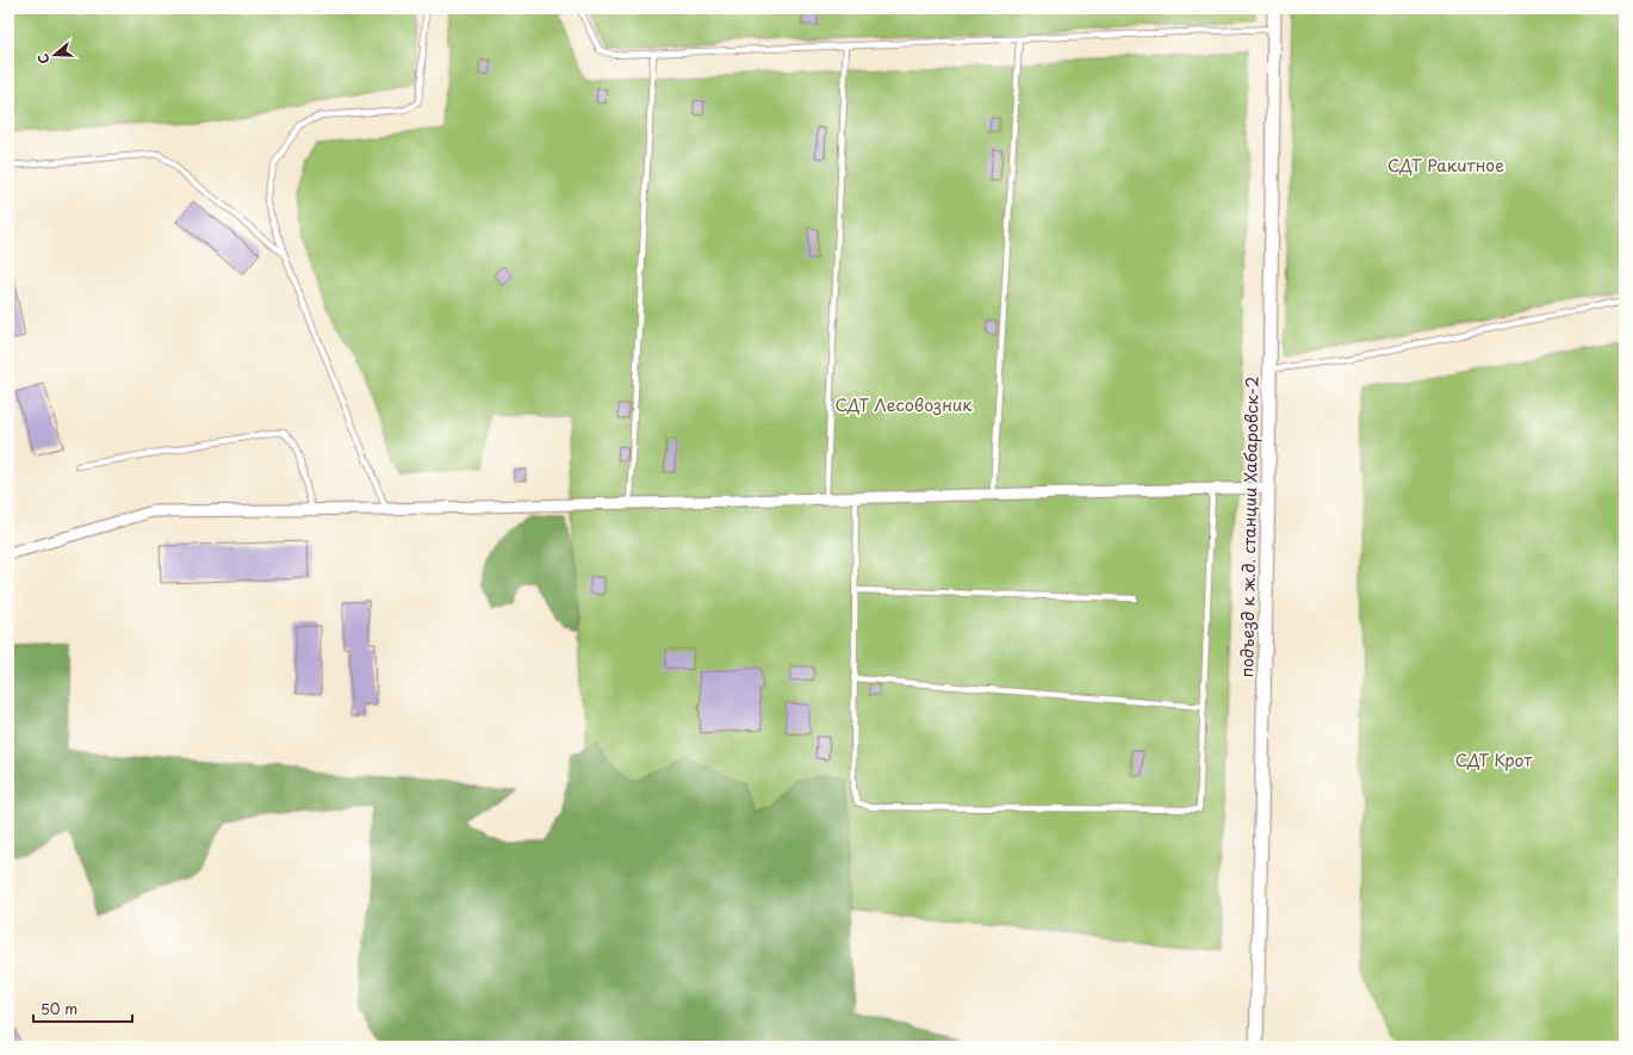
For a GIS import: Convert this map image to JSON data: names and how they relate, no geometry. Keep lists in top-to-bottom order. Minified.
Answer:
{"streets":{"street":["подъезд к ж.д. станции Хабаровск-2"]},"parks":["СДТ Ракитное","СДТ Лесовозник","СДТ Крот"],"scale_bar":"50 m","north":"left"}
